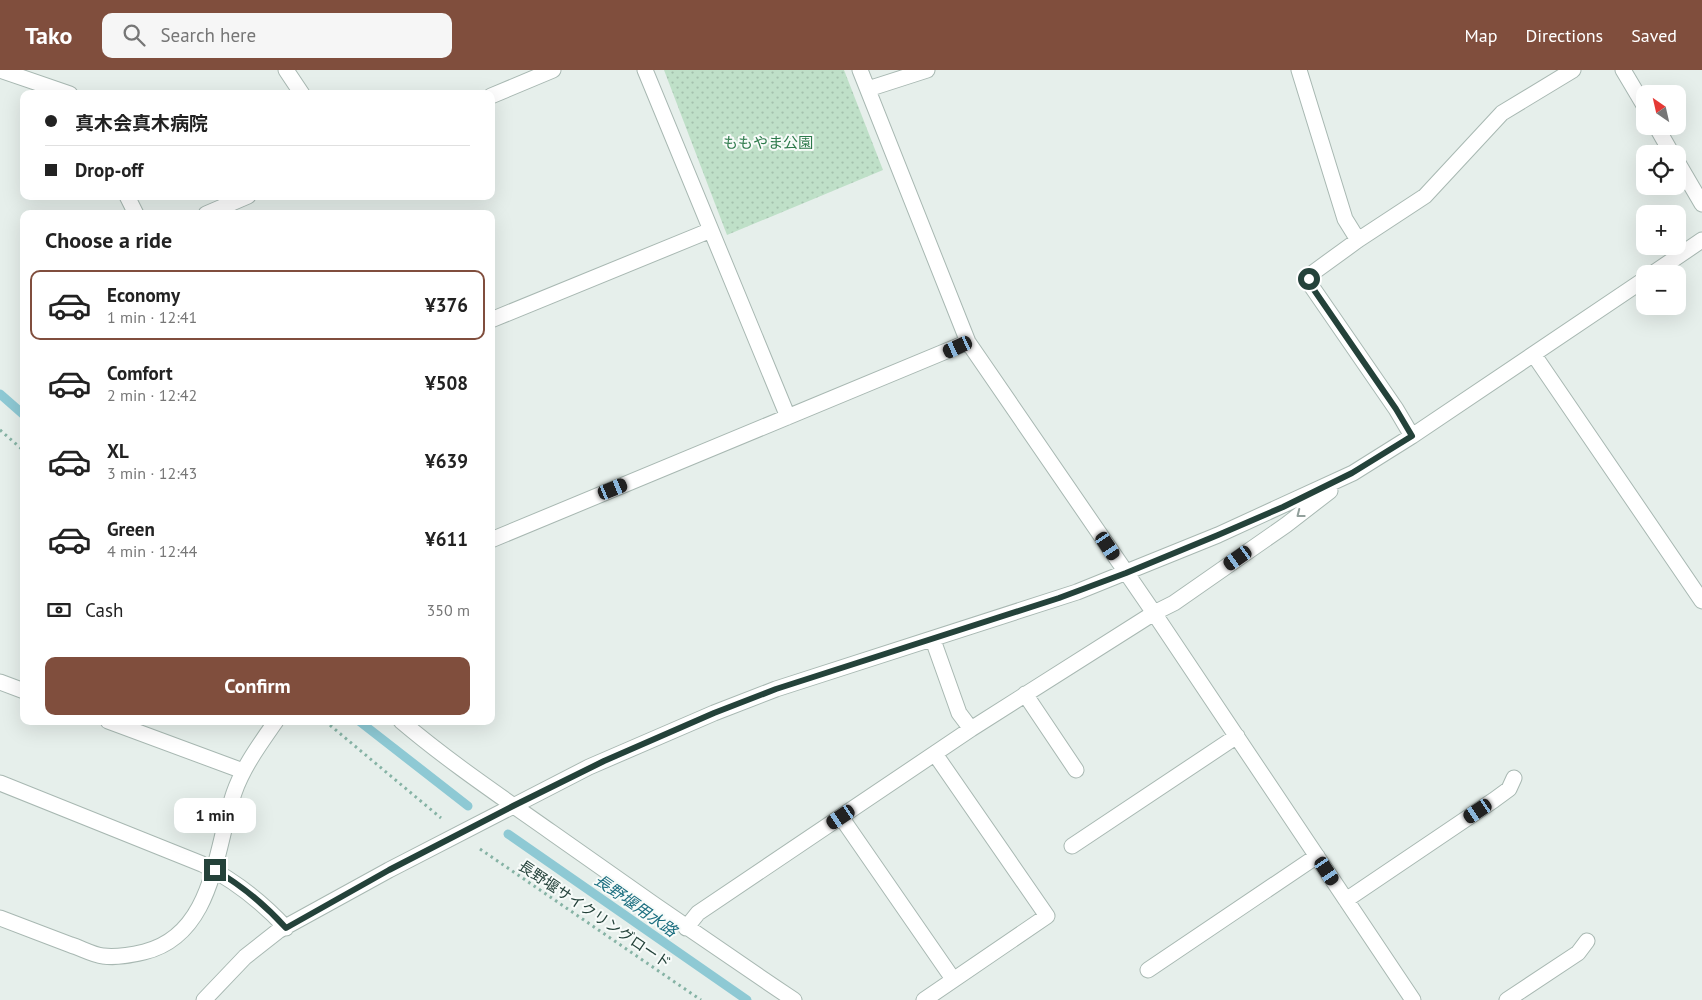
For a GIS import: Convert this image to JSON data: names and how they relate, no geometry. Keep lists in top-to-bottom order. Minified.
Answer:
{"streets":{"path":["長野堰サイクリングロード"]},"water":["長野堰用水路"],"parks":["ももやま公園"],"north":"top left","page":{"header":"Tako","search":"Search here","nav":["Map","Directions","Saved"],"map_buttons":["+","−"],"banner":["真木会真木病院","Drop-off"],"heading":"Choose a ride","list":[{"name":"Economy","note":"1 min · 12:41","value":"¥376"},{"name":"Comfort","note":"2 min · 12:42","value":"¥508"},{"name":"XL","note":"3 min · 12:43","value":"¥639"},{"name":"Green","note":"4 min · 12:44","value":"¥611"}],"pay":["Cash","350 m"],"buttons":"Confirm","bubble":"1 min"}}
